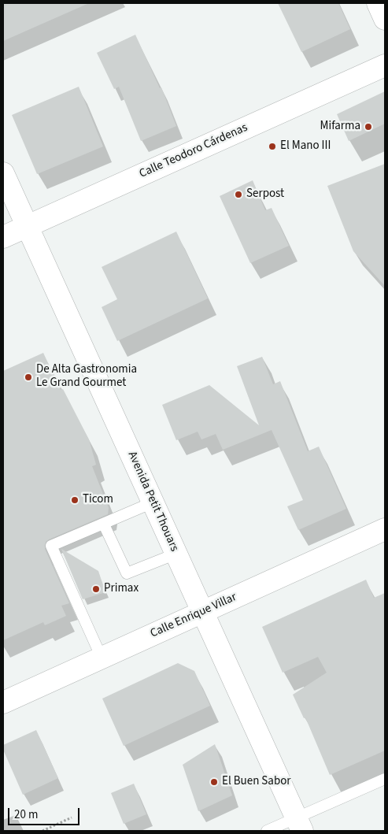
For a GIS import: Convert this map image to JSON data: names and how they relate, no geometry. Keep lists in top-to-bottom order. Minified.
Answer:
{"streets":{"street":["Calle Teodoro Cárdenas","Avenida Petit Thouars","Calle Enrique Villar"]},"crossings":[["Calle Teodoro Cárdenas","Avenida Petit Thouars"],["Avenida Petit Thouars","Calle Enrique Villar"]],"places":["Mifarma","El Mano III","Serpost","De Alta Gastronomia Le Grand Gourmet","Ticom","Primax","El Buen Sabor"],"scale_bar":"20 m"}
